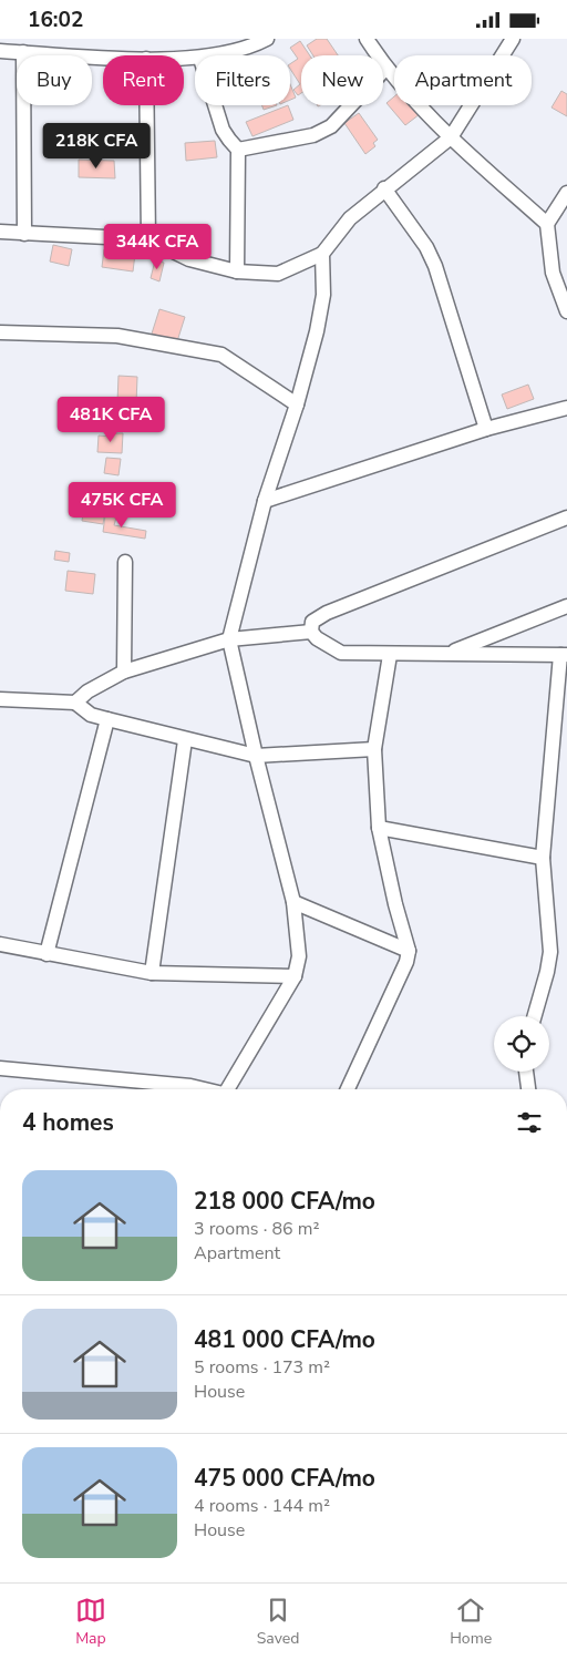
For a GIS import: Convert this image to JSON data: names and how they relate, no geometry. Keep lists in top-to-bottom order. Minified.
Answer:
{"page":{"status":"16:02","chip":["Buy","Rent","Filters","New","Apartment"],"price":["218K CFA","344K CFA","481K CFA","475K CFA"],"heading":"4 homes","list":[{"name":"218 000 CFA/mo","note":"3 rooms · 86 m² · Apartment"},{"name":"481 000 CFA/mo","note":"5 rooms · 173 m² · House"},{"name":"475 000 CFA/mo","note":"4 rooms · 144 m² · House"}],"tabs":["Map","Saved","Home"]}}
